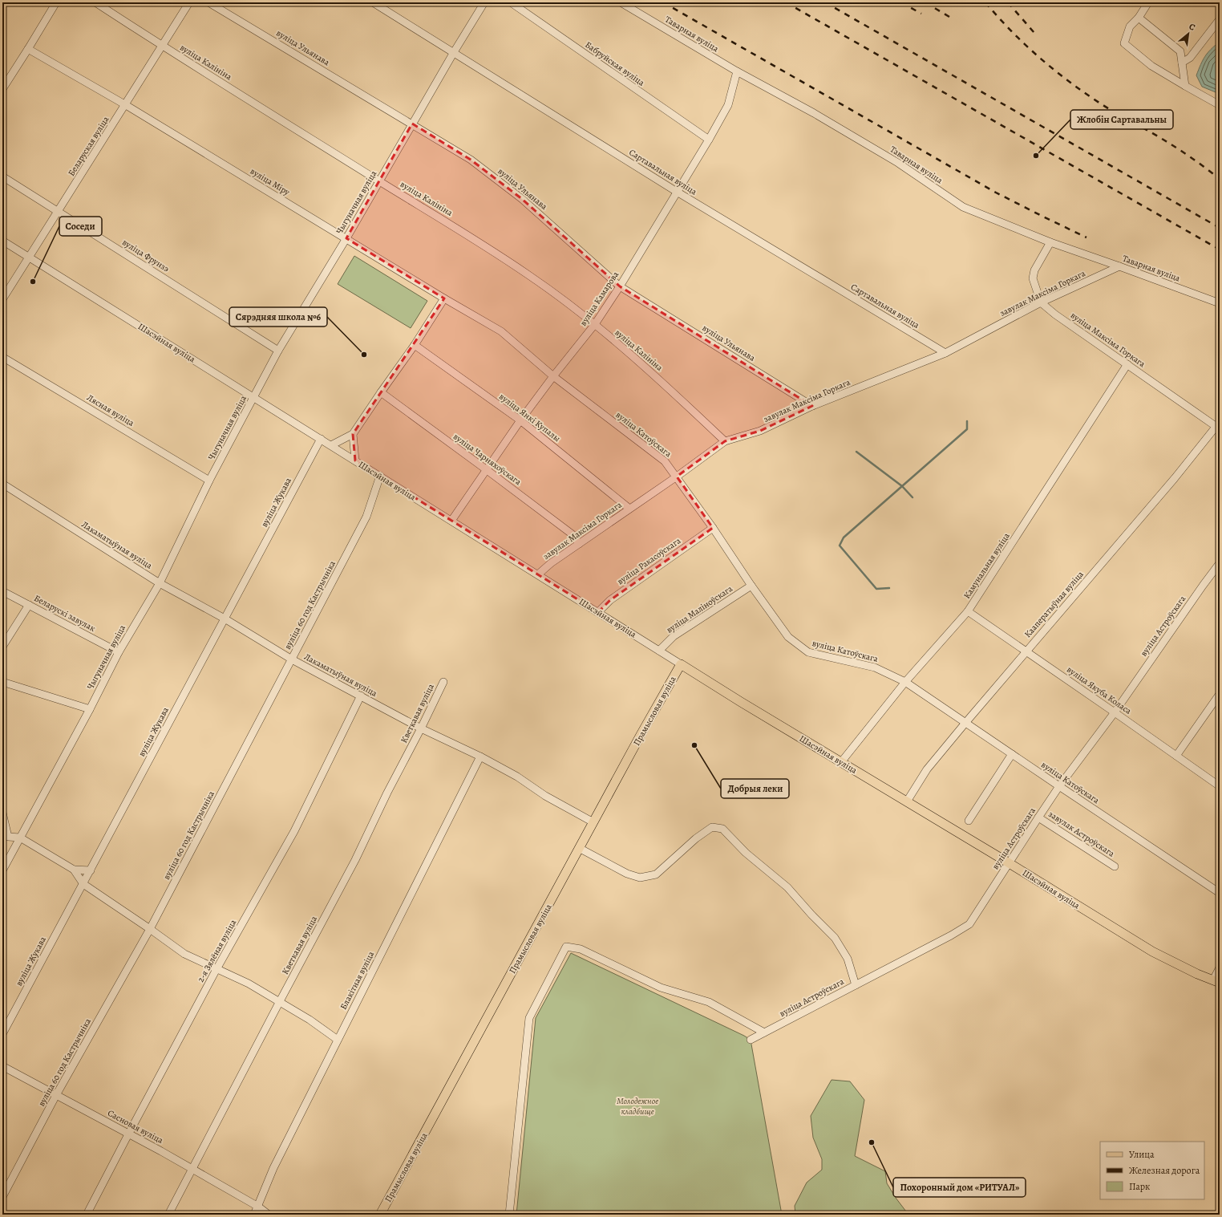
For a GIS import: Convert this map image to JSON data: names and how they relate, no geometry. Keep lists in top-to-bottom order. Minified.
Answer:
{"streets":{"main road":["Шасэйная вуліца","Прамысловая вуліца"],"street":["Таварная вуліца","вуліца Ульянава","вуліца Калініна","Бабруйская вуліца","Беларуская вуліца","Сартавальная вуліца","вуліца Міру","Чыгуначная вуліца","вуліца Фрунзэ","завулак Максіма Горкага","вуліца Камарова","вуліца Максіма Горкага","Лясная вуліца","вуліца Янкі Купалы","вуліца Катоўскага","вуліца Чарняхоўскага","вуліца Жукава","Лакаматыўная вуліца","вуліца Ракасоўскага","Камунальная вуліца","Кааператыўная вуліца","вуліца 60 год Кастрычніка","вуліца Маліноўскага","Беларускі завулак","вуліца Астроўскага","вуліца Якуба Коласа","Кветкавая вуліца","завулак Астроўскага","2-я Зялёная вуліца","Блакітная вуліца","Сасновая вуліца"]},"crossings":[["Таварная вуліца","завулак Максіма Горкага"],["Таварная вуліца","вуліца Камарова"],["вуліца Ульянава","Чыгуначная вуліца"],["вуліца Ульянава","завулак Максіма Горкага"],["вуліца Ульянава","вуліца Камарова"],["вуліца Калініна","Беларуская вуліца"],["вуліца Калініна","Чыгуначная вуліца"],["вуліца Калініна","завулак Максіма Горкага"],["вуліца Калініна","вуліца Камарова"],["Бабруйская вуліца","вуліца Камарова"],["Беларуская вуліца","вуліца Міру"],["Беларуская вуліца","вуліца Фрунзэ"],["Беларуская вуліца","Шасэйная вуліца"],["Сартавальная вуліца","Чыгуначная вуліца"],["Сартавальная вуліца","завулак Максіма Горкага"],["Сартавальная вуліца","вуліца Камарова"],["вуліца Міру","Чыгуначная вуліца"],["вуліца Міру","вуліца Катоўскага"],["Чыгуначная вуліца","вуліца Фрунзэ"],["Чыгуначная вуліца","Шасэйная вуліца"],["Чыгуначная вуліца","Лясная вуліца"],["Чыгуначная вуліца","Лакаматыўная вуліца"],["Чыгуначная вуліца","Беларускі завулак"],["завулак Максіма Горкага","вуліца Максіма Горкага"],["завулак Максіма Горкага","Шасэйная вуліца"],["завулак Максіма Горкага","вуліца Янкі Купалы"],["завулак Максіма Горкага","вуліца Катоўскага"],["завулак Максіма Горкага","вуліца Чарняхоўскага"],["вуліца Камарова","Шасэйная вуліца"],["вуліца Камарова","вуліца Янкі Купалы"],["вуліца Камарова","вуліца Катоўскага"],["вуліца Камарова","вуліца Чарняхоўскага"],["вуліца Максіма Горкага","Камунальная вуліца"],["вуліца Максіма Горкага","Кааператыўная вуліца"],["Шасэйная вуліца","вуліца Жукава"],["Шасэйная вуліца","вуліца Ракасоўскага"],["Шасэйная вуліца","Камунальная вуліца"],["Шасэйная вуліца","Кааператыўная вуліца"],["Шасэйная вуліца","вуліца 60 год Кастрычніка"],["Шасэйная вуліца","вуліца Маліноўскага"],["Шасэйная вуліца","вуліца Астроўскага"],["Шасэйная вуліца","Прамысловая вуліца"],["вуліца Катоўскага","вуліца Ракасоўскага"],["вуліца Катоўскага","Камунальная вуліца"],["вуліца Катоўскага","Кааператыўная вуліца"],["вуліца Катоўскага","вуліца Маліноўскага"],["вуліца Катоўскага","вуліца Астроўскага"],["вуліца Жукава","Лакаматыўная вуліца"],["Лакаматыўная вуліца","вуліца 60 год Кастрычніка"],["Лакаматыўная вуліца","Прамысловая вуліца"],["Лакаматыўная вуліца","Кветкавая вуліца"],["Лакаматыўная вуліца","2-я Зялёная вуліца"],["Лакаматыўная вуліца","Блакітная вуліца"],["Камунальная вуліца","вуліца Якуба Коласа"],["Кааператыўная вуліца","вуліца Якуба Коласа"],["вуліца 60 год Кастрычніка","Сасновая вуліца"],["вуліца Астроўскага","вуліца Якуба Коласа"],["вуліца Астроўскага","завулак Астроўскага"],["Кветкавая вуліца","Сасновая вуліца"],["2-я Зялёная вуліца","Сасновая вуліца"],["Блакітная вуліца","Сасновая вуліца"]],"parks":["Молодежное кладбище"],"places":["Жлобін Сартавальны","Соседи","Сярэдняя школа №6","Добрыя леки","Похоронный дом «РИТУАЛ»"],"legend":["Улица","Железная дорога","Парк"],"north":"top right"}
